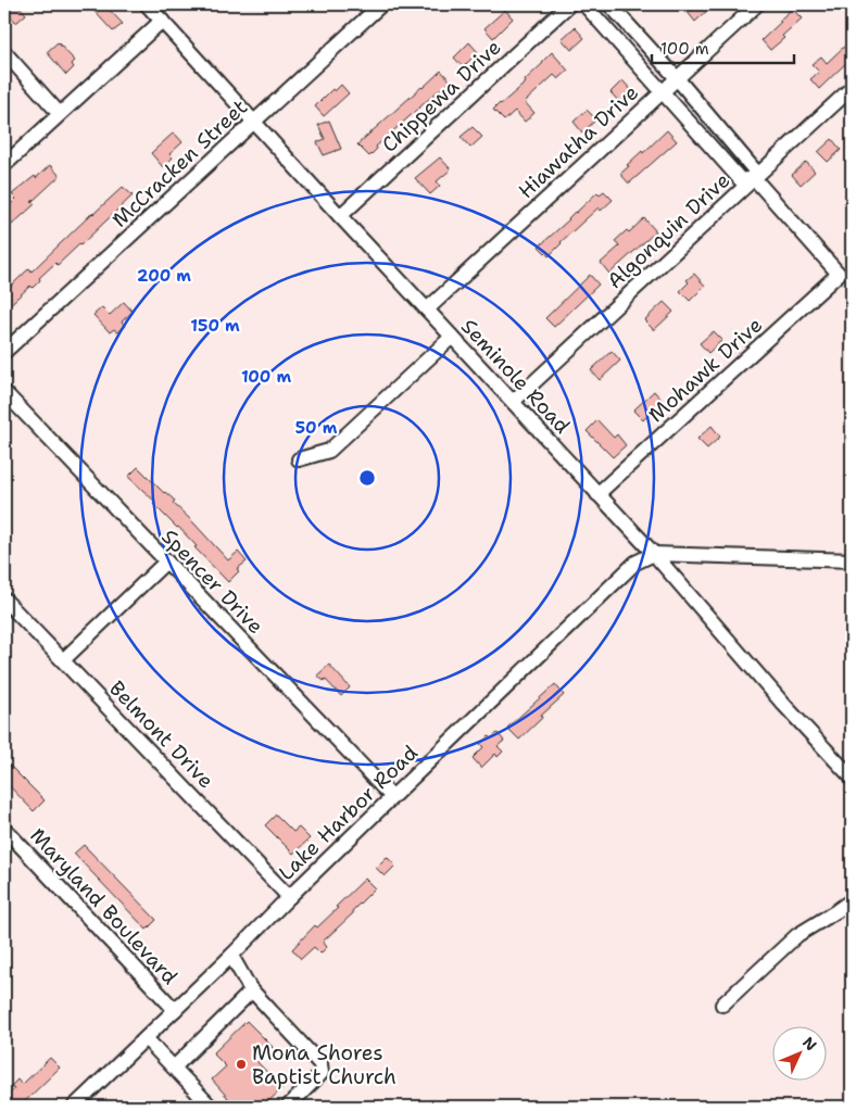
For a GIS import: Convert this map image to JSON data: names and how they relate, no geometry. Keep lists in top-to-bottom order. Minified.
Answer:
{"streets":{"street":["Chippewa Drive","Hiawatha Drive","McCracken Street","Algonquin Drive","Mohawk Drive","Seminole Road","Spencer Drive","Belmont Drive","Lake Harbor Road","Maryland Boulevard"]},"crossings":[["Chippewa Drive","Seminole Road"],["Hiawatha Drive","Seminole Road"],["McCracken Street","Seminole Road"],["Algonquin Drive","Mohawk Drive"],["Algonquin Drive","Seminole Road"],["Mohawk Drive","Seminole Road"],["Seminole Road","Lake Harbor Road"],["Spencer Drive","Lake Harbor Road"],["Belmont Drive","Lake Harbor Road"],["Lake Harbor Road","Maryland Boulevard"]],"places":["Mona Shores Baptist Church"],"scale_bar":"100 m","north":"top right","rings":["200 m","150 m","100 m","50 m"]}
